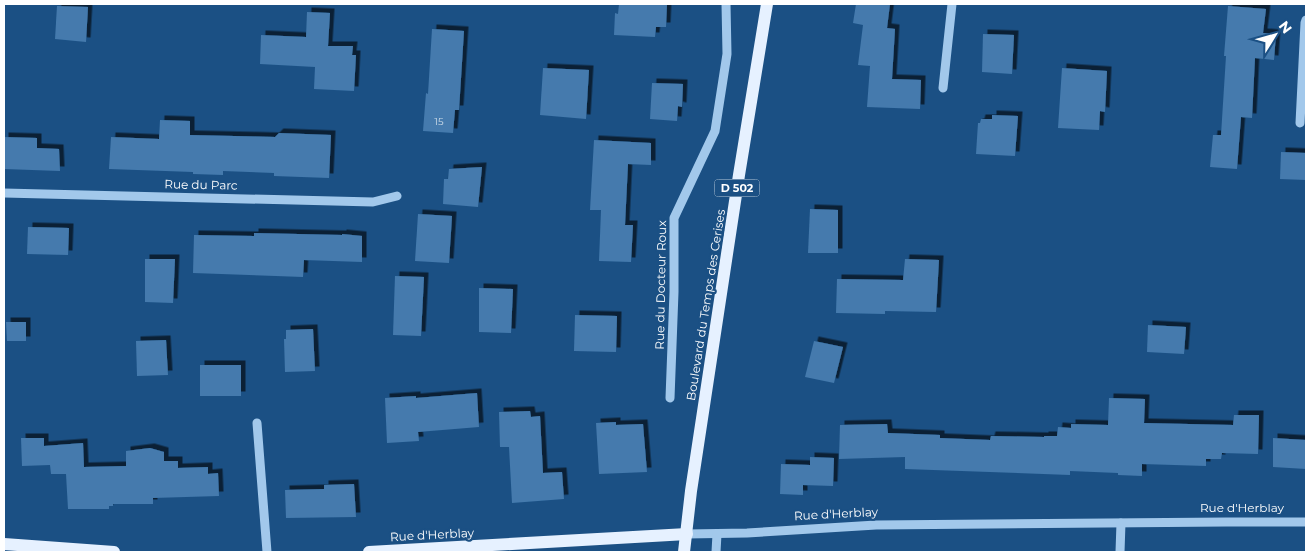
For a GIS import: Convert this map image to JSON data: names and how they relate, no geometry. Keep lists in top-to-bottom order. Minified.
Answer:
{"streets":{"main road":["D 502","Boulevard du Temps des Cerises","Rue d'Herblay"],"street":["Rue du Parc","Rue du Docteur Roux"]},"crossings":[["Boulevard du Temps des Cerises","Rue d'Herblay"]],"house_numbers":["15"],"north":"top right"}
